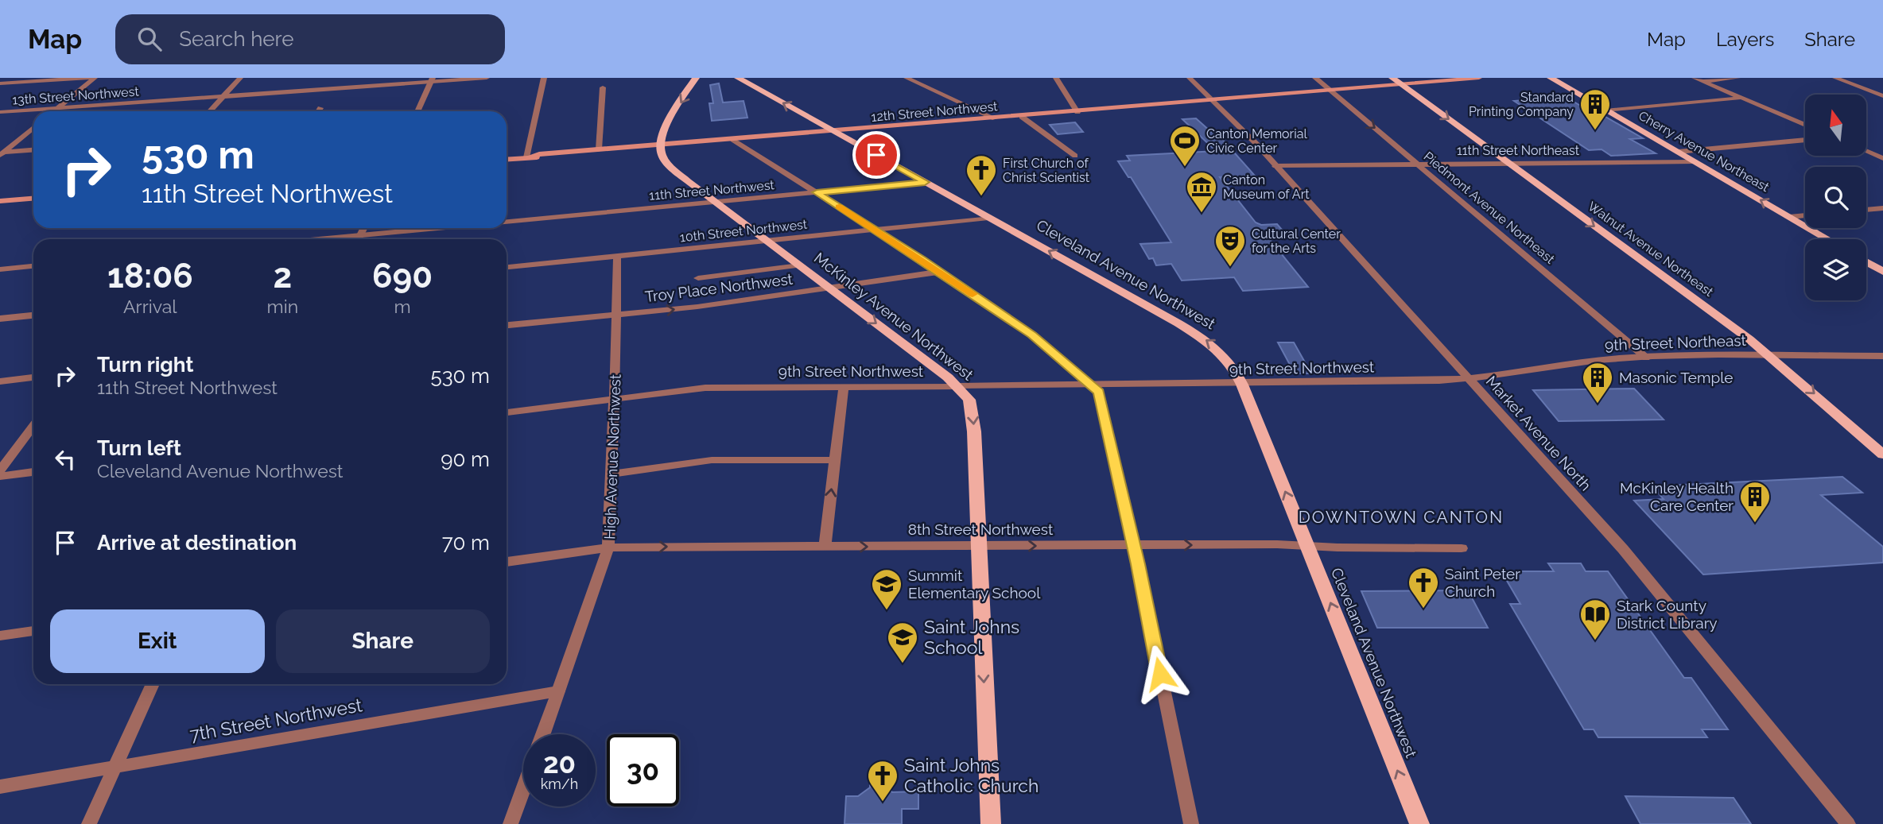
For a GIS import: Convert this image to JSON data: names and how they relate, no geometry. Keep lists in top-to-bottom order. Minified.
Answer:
{"streets":{"main road":["12th Street Northwest","Cherry Avenue Northeast","Walnut Avenue Northeast","Cleveland Avenue Northwest","McKinley Avenue Northwest"],"street":["13th Street Northwest","11th Street Northeast","11th Street Northwest","Piedmont Avenue Northeast","10th Street Northwest","Troy Place Northwest","9th Street Northeast","9th Street Northwest","Market Avenue North","High Avenue Northwest","8th Street Northwest","7th Street Northwest"]},"crossings":[["12th Street Northwest","Piedmont Avenue Northeast"],["12th Street Northwest","Walnut Avenue Northeast"],["12th Street Northwest","Cleveland Avenue Northwest"],["12th Street Northwest","McKinley Avenue Northwest"],["12th Street Northwest","Market Avenue North"],["11th Street Northeast","Cherry Avenue Northeast"],["11th Street Northeast","Piedmont Avenue Northeast"],["11th Street Northeast","Walnut Avenue Northeast"],["11th Street Northeast","Market Avenue North"],["11th Street Northwest","Cleveland Avenue Northwest"],["11th Street Northwest","McKinley Avenue Northwest"],["Piedmont Avenue Northeast","9th Street Northeast"],["10th Street Northwest","Cleveland Avenue Northwest"],["10th Street Northwest","McKinley Avenue Northwest"],["10th Street Northwest","High Avenue Northwest"],["Walnut Avenue Northeast","9th Street Northeast"],["Cleveland Avenue Northwest","9th Street Northwest"],["Cleveland Avenue Northwest","8th Street Northwest"],["Troy Place Northwest","McKinley Avenue Northwest"],["Troy Place Northwest","High Avenue Northwest"],["McKinley Avenue Northwest","9th Street Northwest"],["McKinley Avenue Northwest","8th Street Northwest"],["9th Street Northeast","9th Street Northwest"],["9th Street Northeast","Market Avenue North"],["9th Street Northwest","Market Avenue North"],["9th Street Northwest","High Avenue Northwest"],["High Avenue Northwest","8th Street Northwest"],["High Avenue Northwest","7th Street Northwest"]],"one_way":["Walnut Avenue Northeast","Cleveland Avenue Northwest","McKinley Avenue Northwest"],"districts":["DOWNTOWN CANTON"],"places":{"building":["Standard Printing Company","Masonic Temple","McKinley Health Care Center"],"sports":["Canton Memorial Civic Center"],"church":["First Church of Christ Scientist","Saint Peter Church","Saint Johns Catholic Church"],"museum":["Canton Museum of Art"],"theatre":["Cultural Center for the Arts"],"school or university":["Summit Elementary School","Saint Johns School"],"library":["Stark County District Library"]},"north":"top","page":{"header":"Map","search":"Search here","nav":["Map","Layers","Share"],"turn":["530 m","11th Street Northwest"],"eta":["18:06","Arrival","2","min","690","m"],"list":[{"name":"Turn right","note":"11th Street Northwest","value":"530 m"},{"name":"Turn left","note":"Cleveland Avenue Northwest","value":"90 m"},{"name":"Arrive at destination","value":"70 m"}],"buttons":["Exit","Share"],"speed":"20 km/h","limit":"30"}}
